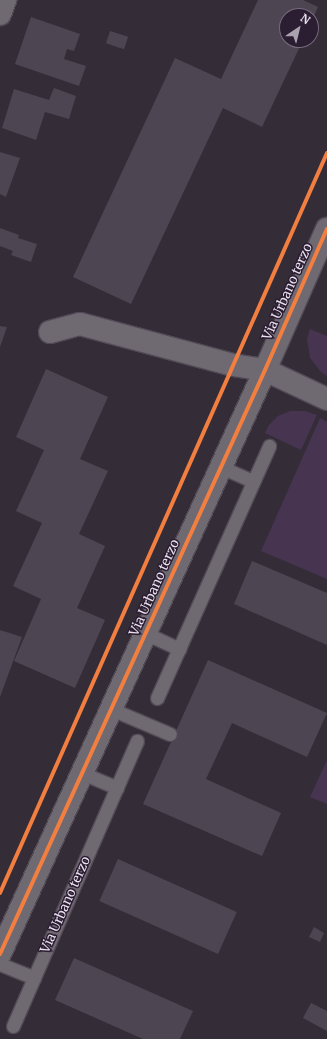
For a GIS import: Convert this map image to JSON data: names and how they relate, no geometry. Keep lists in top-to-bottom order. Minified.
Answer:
{"streets":{"street":["Via Urbano terzo"]},"north":"top right"}
